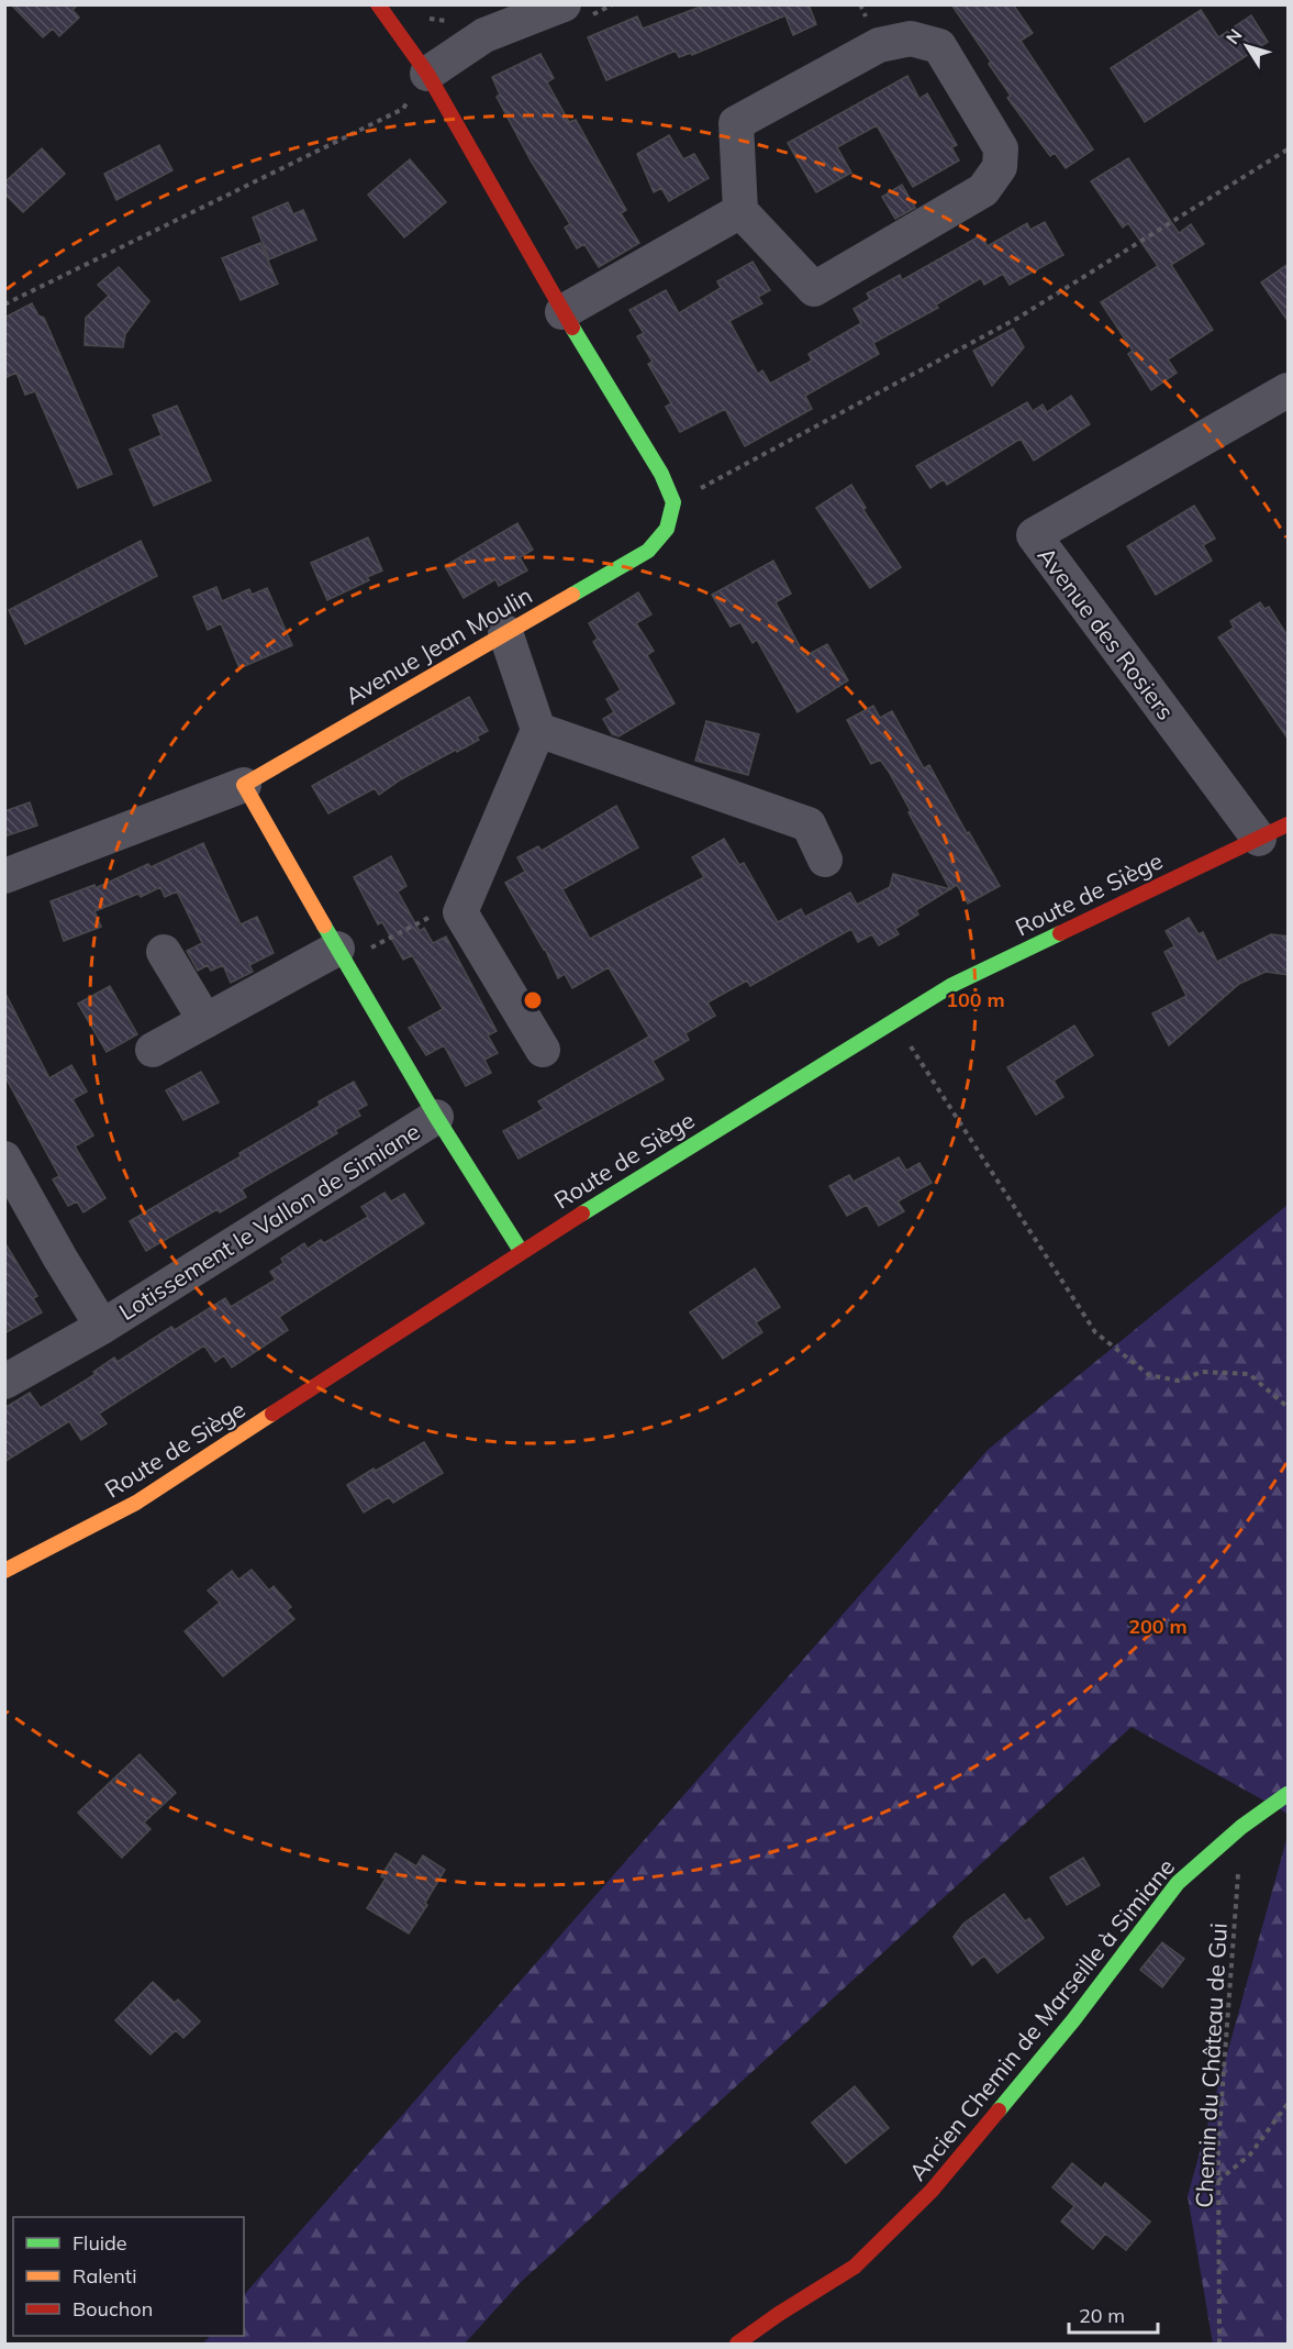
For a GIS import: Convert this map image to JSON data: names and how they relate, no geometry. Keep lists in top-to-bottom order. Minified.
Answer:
{"streets":{"street":["Avenue des Rosiers","Avenue Jean Moulin","Route de Siège","Lotissement le Vallon de Simiane","Ancien Chemin de Marseille à Simiane"],"path":["Chemin du Château de Gui"]},"crossings":[["Avenue des Rosiers","Route de Siège"],["Ancien Chemin de Marseille à Simiane","Chemin du Château de Gui"]],"legend":["Fluide","Ralenti","Bouchon"],"scale_bar":"20 m","north":"top left","rings":["100 m","200 m"]}
